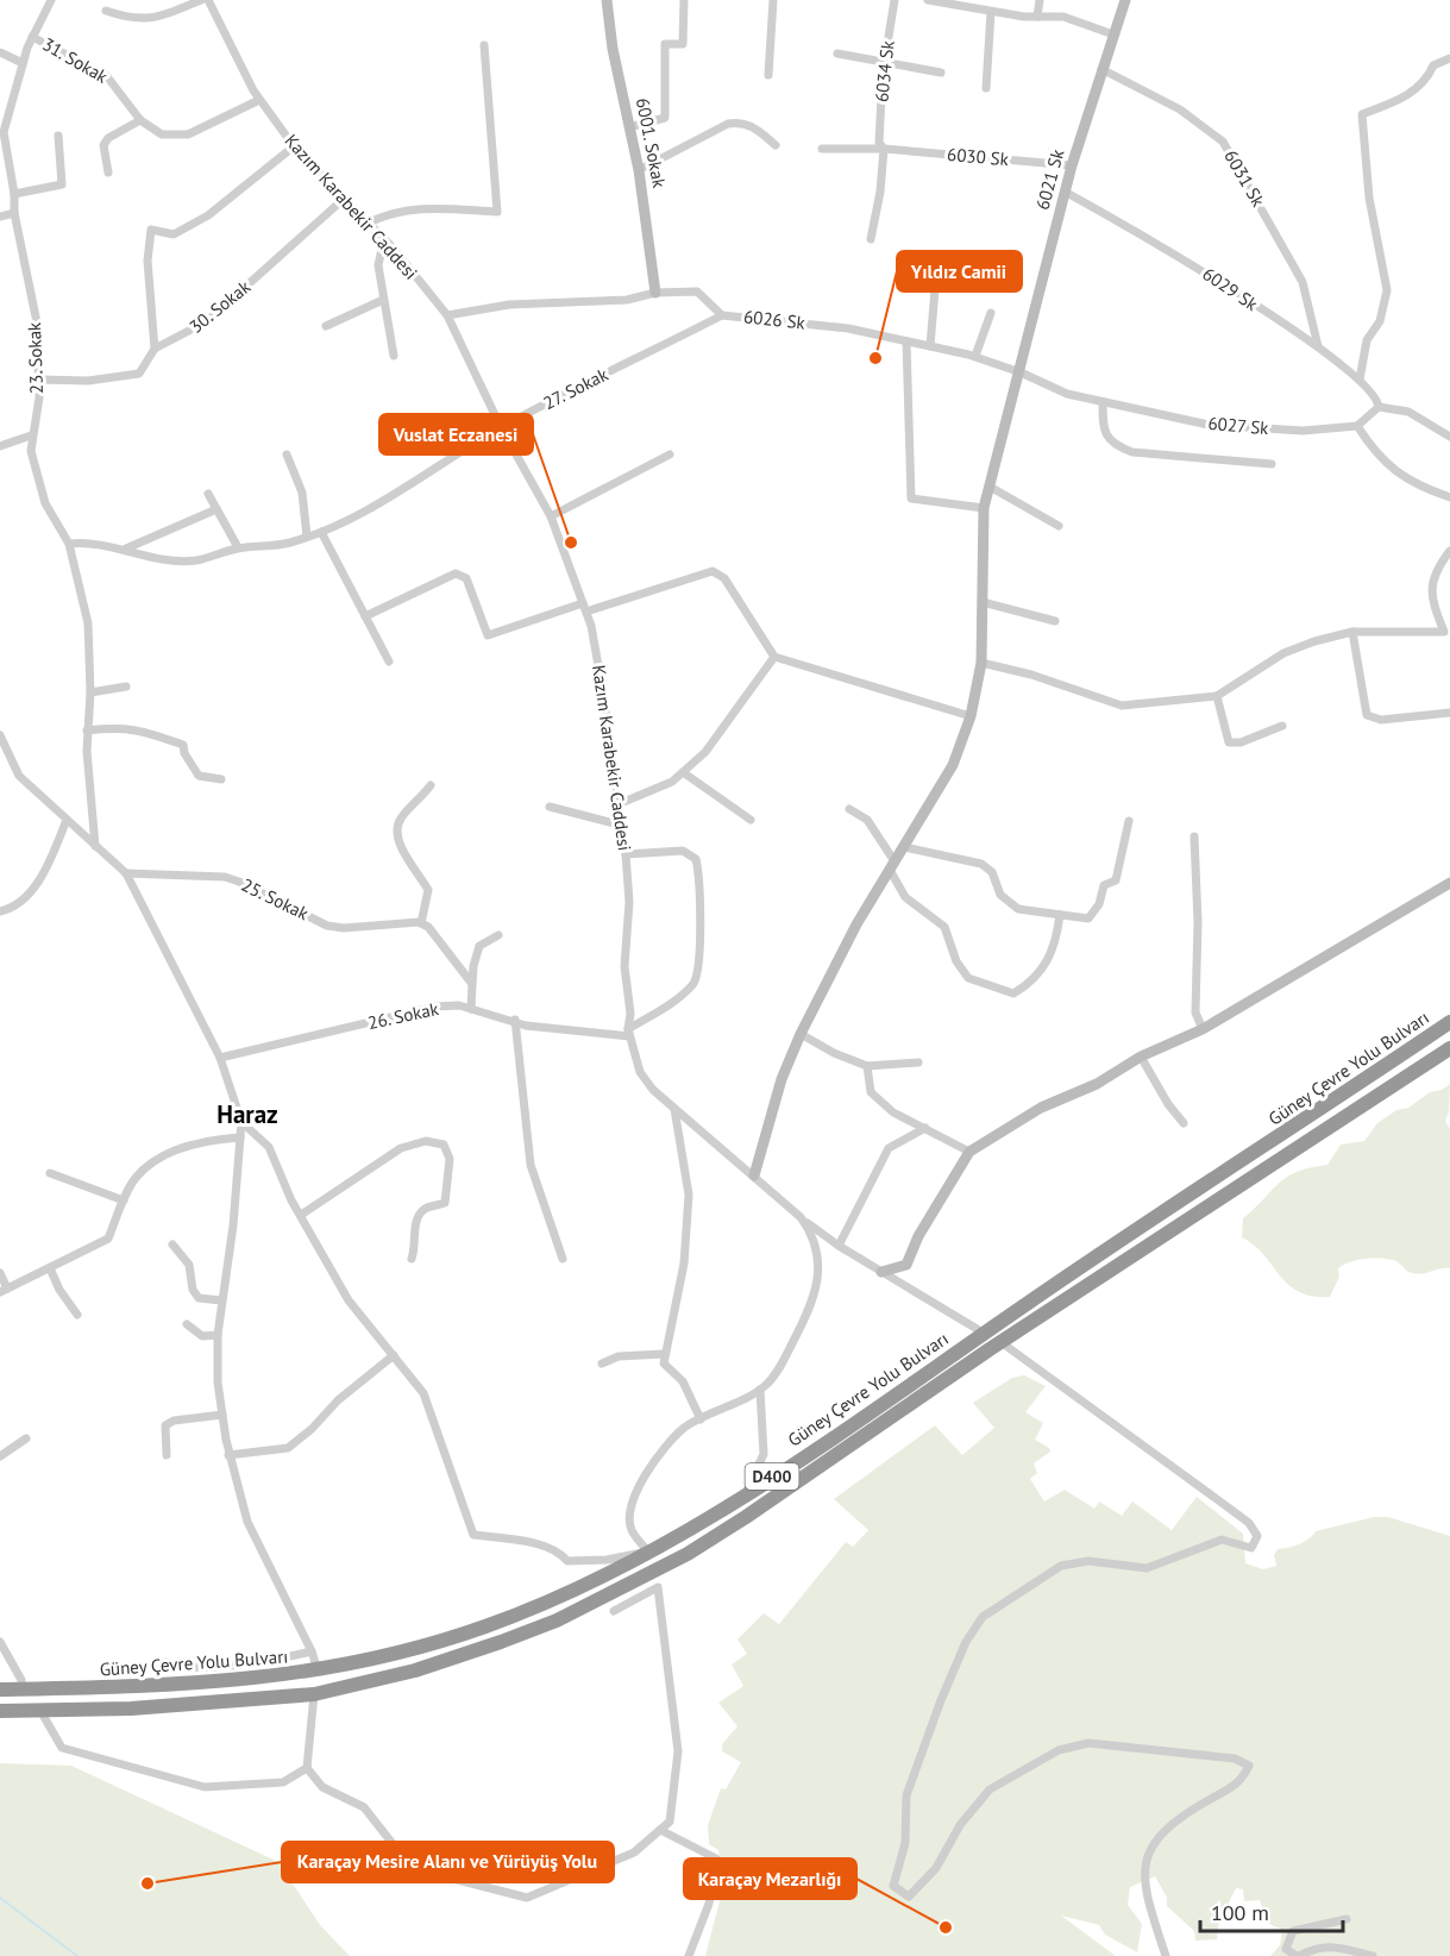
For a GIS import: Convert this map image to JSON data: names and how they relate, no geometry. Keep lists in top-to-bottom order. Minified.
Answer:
{"streets":{"highway":["Güney Çevre Yolu Bulvarı","D400"],"street":["31. Sokak","6034 Sk","6001. Sokak","6030 Sk","6031 Sk","6021 Sk","Kazım Karabekir Caddesi","6029 Sk","30. Sokak","6026 Sk","23. Sokak","27. Sokak","6027 Sk","25. Sokak","26. Sokak"]},"crossings":[["31. Sokak","Kazım Karabekir Caddesi"],["31. Sokak","23. Sokak"],["6034 Sk","6030 Sk"],["6001. Sokak","6026 Sk"],["6030 Sk","6021 Sk"],["6031 Sk","6021 Sk"],["6031 Sk","6029 Sk"],["6021 Sk","Kazım Karabekir Caddesi"],["6021 Sk","6029 Sk"],["6021 Sk","6026 Sk"],["6021 Sk","6027 Sk"],["Kazım Karabekir Caddesi","30. Sokak"],["Kazım Karabekir Caddesi","6026 Sk"],["Kazım Karabekir Caddesi","27. Sokak"],["Kazım Karabekir Caddesi","26. Sokak"],["Kazım Karabekir Caddesi","Güney Çevre Yolu Bulvarı"],["30. Sokak","23. Sokak"],["6026 Sk","27. Sokak"],["6026 Sk","6027 Sk"],["23. Sokak","27. Sokak"]],"districts":["Haraz"],"places":["Yıldız Camii","Vuslat Eczanesi","Karaçay Mesire Alanı ve Yürüyüş Yolu","Karaçay Mezarlığı"],"scale_bar":"100 m"}
